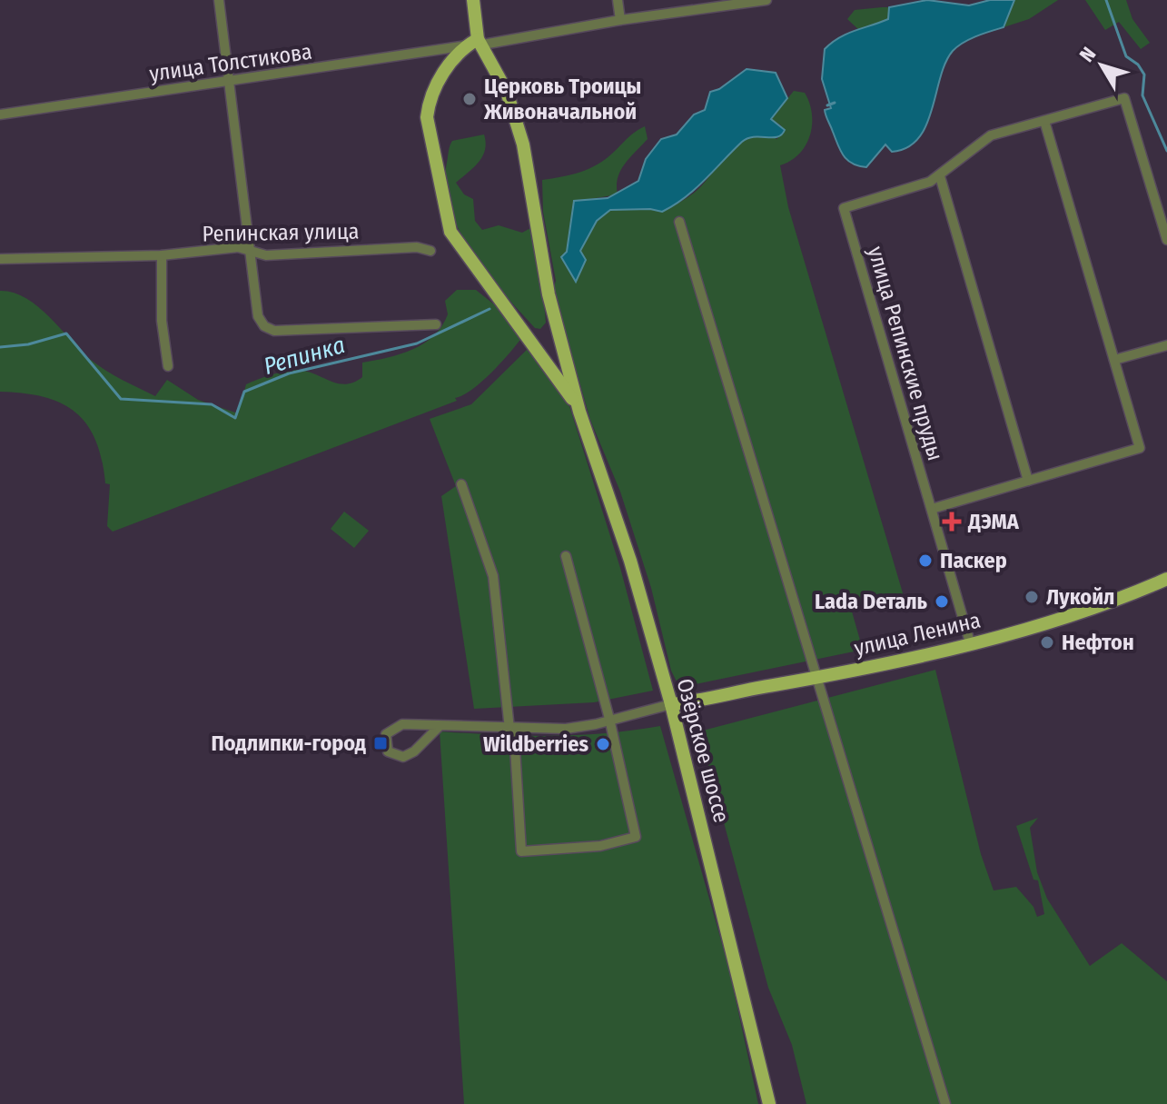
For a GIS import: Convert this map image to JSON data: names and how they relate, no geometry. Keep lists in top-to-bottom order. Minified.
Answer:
{"streets":{"main road":["улица Ленина","Озёрское шоссе"],"street":["улица Толстикова","Репинская улица","улица Репинские пруды"]},"crossings":[["улица Ленина","Озёрское шоссе"]],"water":["Репинка"],"places":{"other":["Церковь Троицы Живоначальной","Паскер","Лукойл","Lada Dеталь","Нефтон","Wildberries"],"health":["ДЭМА"],"transit":["Подлипки-город"]},"north":"top left"}
